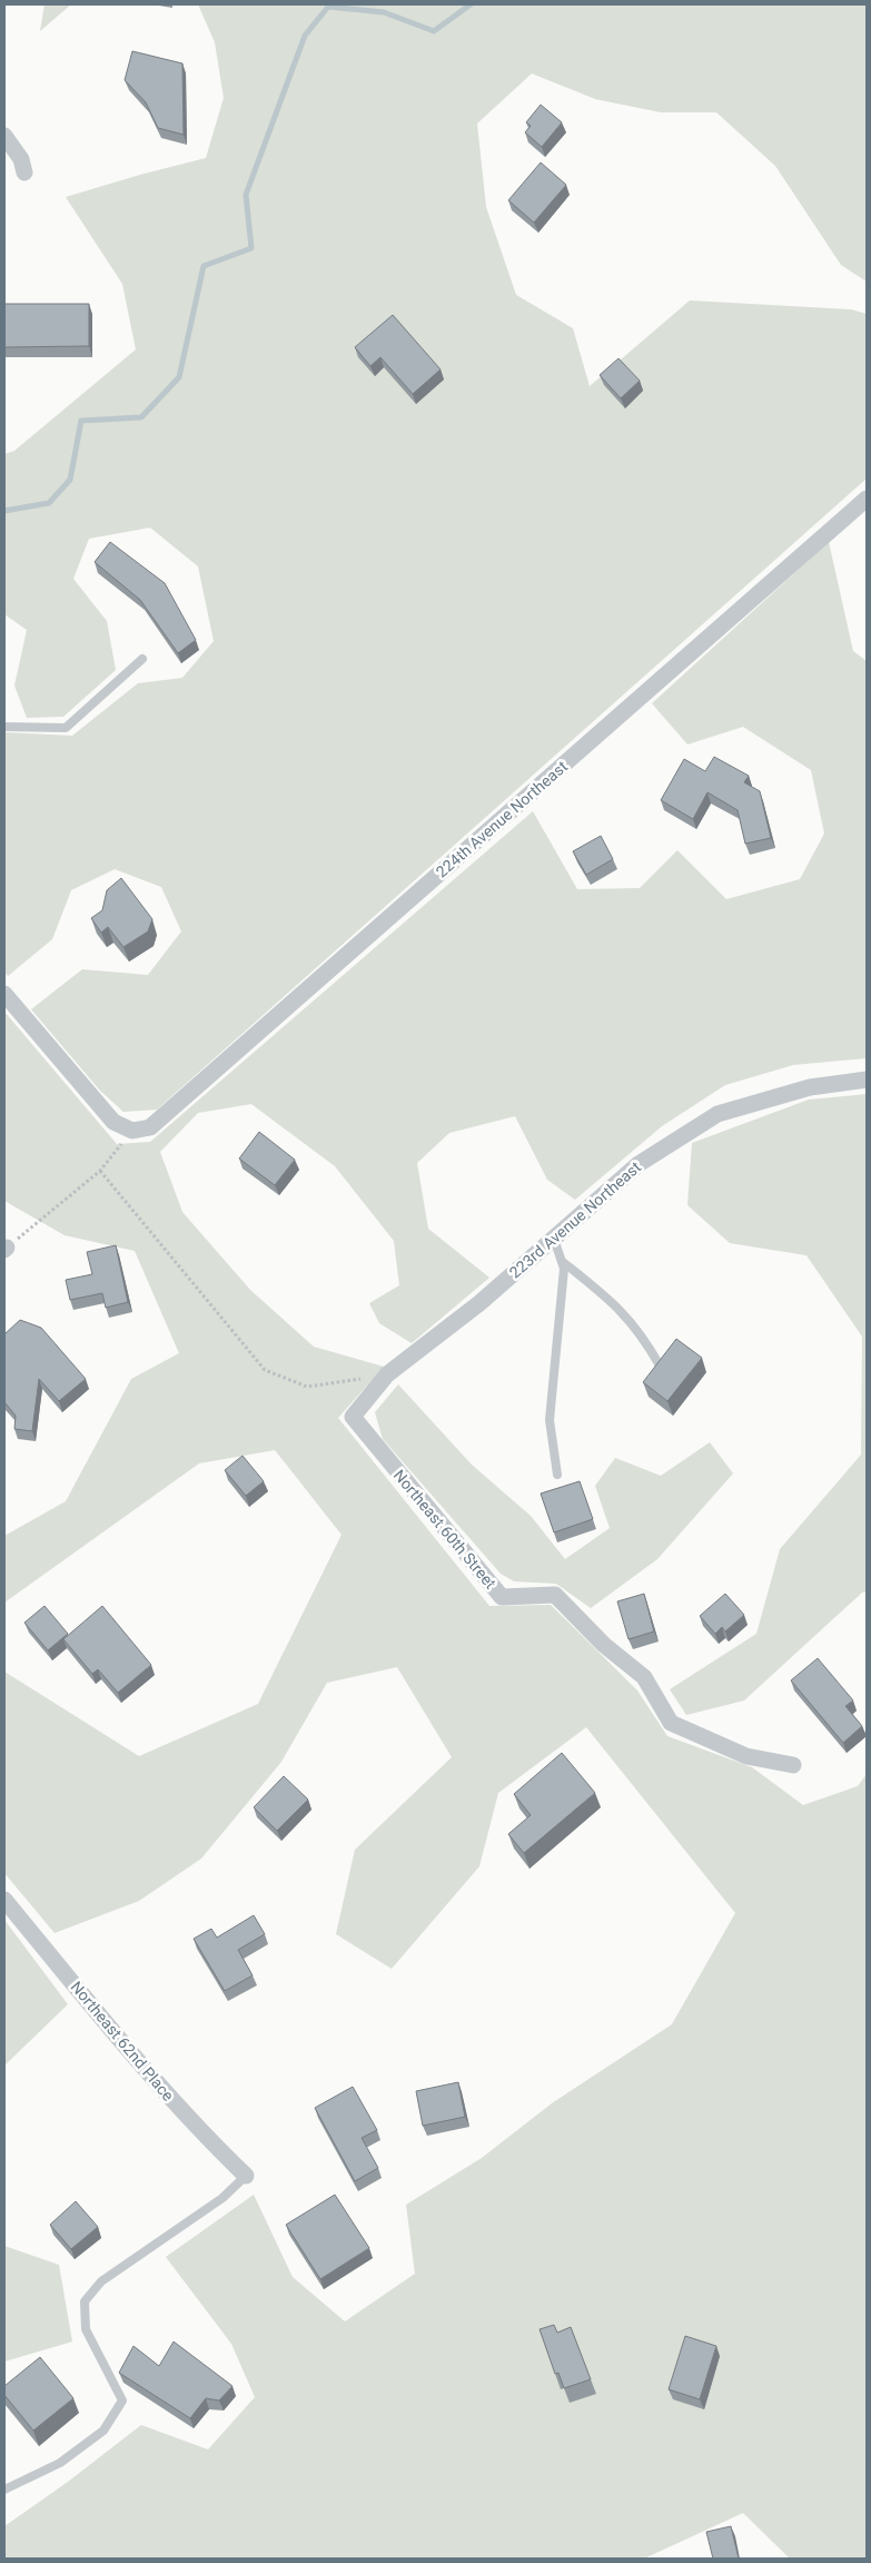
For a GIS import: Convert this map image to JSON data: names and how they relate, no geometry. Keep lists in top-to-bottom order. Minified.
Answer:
{"streets":{"street":["224th Avenue Northeast","223rd Avenue Northeast","Northeast 60th Street","Northeast 62nd Place"]},"crossings":[["223rd Avenue Northeast","Northeast 60th Street"]]}
